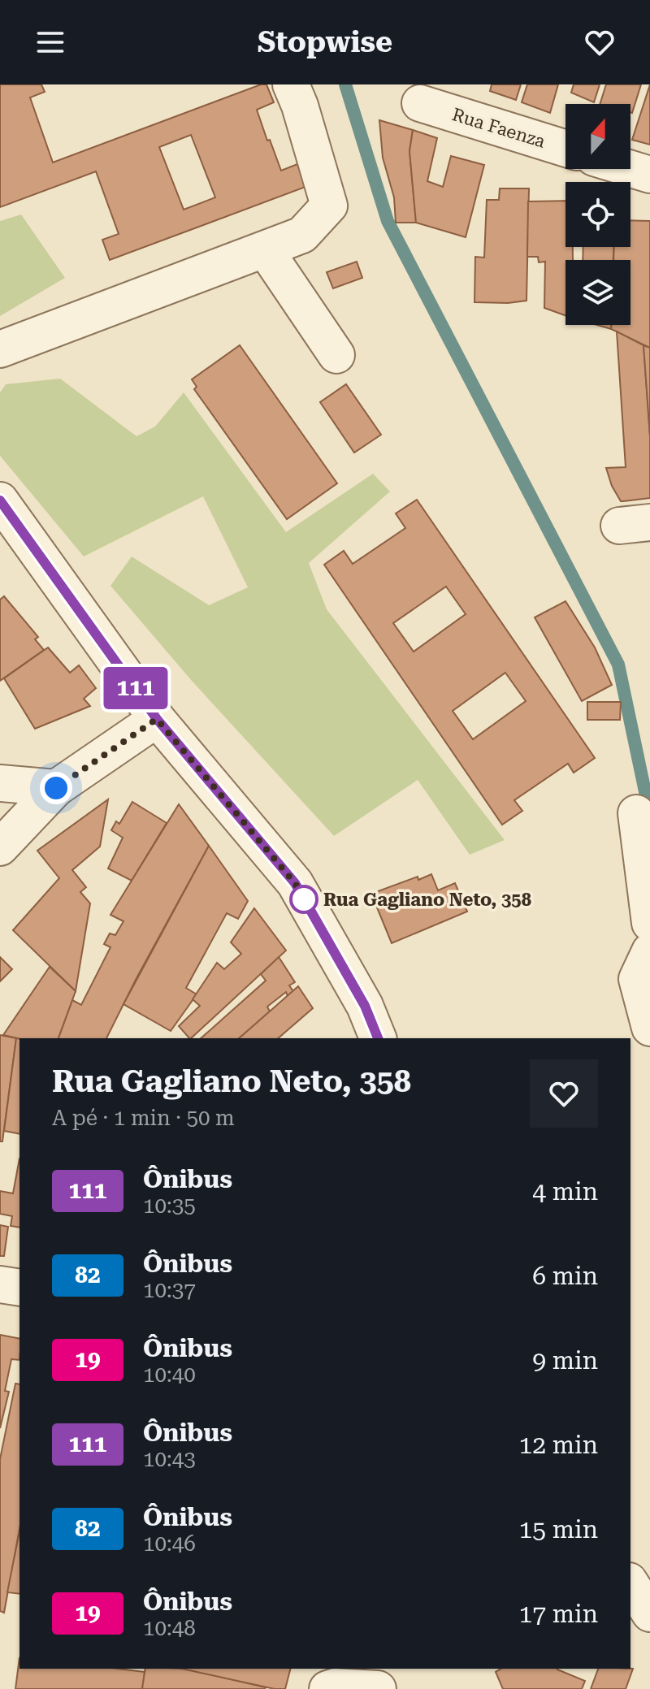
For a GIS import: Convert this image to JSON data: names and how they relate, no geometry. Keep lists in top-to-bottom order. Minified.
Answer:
{"streets":{"street":["Rua Faenza"]},"places":["Rua Gagliano Neto, 358"],"lines":["bus line 111"],"north":"top","page":{"header":"Stopwise","on_map":"111","heading":["Rua Gagliano Neto, 358","A pé · 1 min · 50 m"],"list":[{"mark":"111","name":"Ônibus","note":"10:35","value":"4 min"},{"mark":"82","name":"Ônibus","note":"10:37","value":"6 min"},{"mark":"19","name":"Ônibus","note":"10:40","value":"9 min"},{"mark":"111","name":"Ônibus","note":"10:43","value":"12 min"},{"mark":"82","name":"Ônibus","note":"10:46","value":"15 min"},{"mark":"19","name":"Ônibus","note":"10:48","value":"17 min"}]}}
